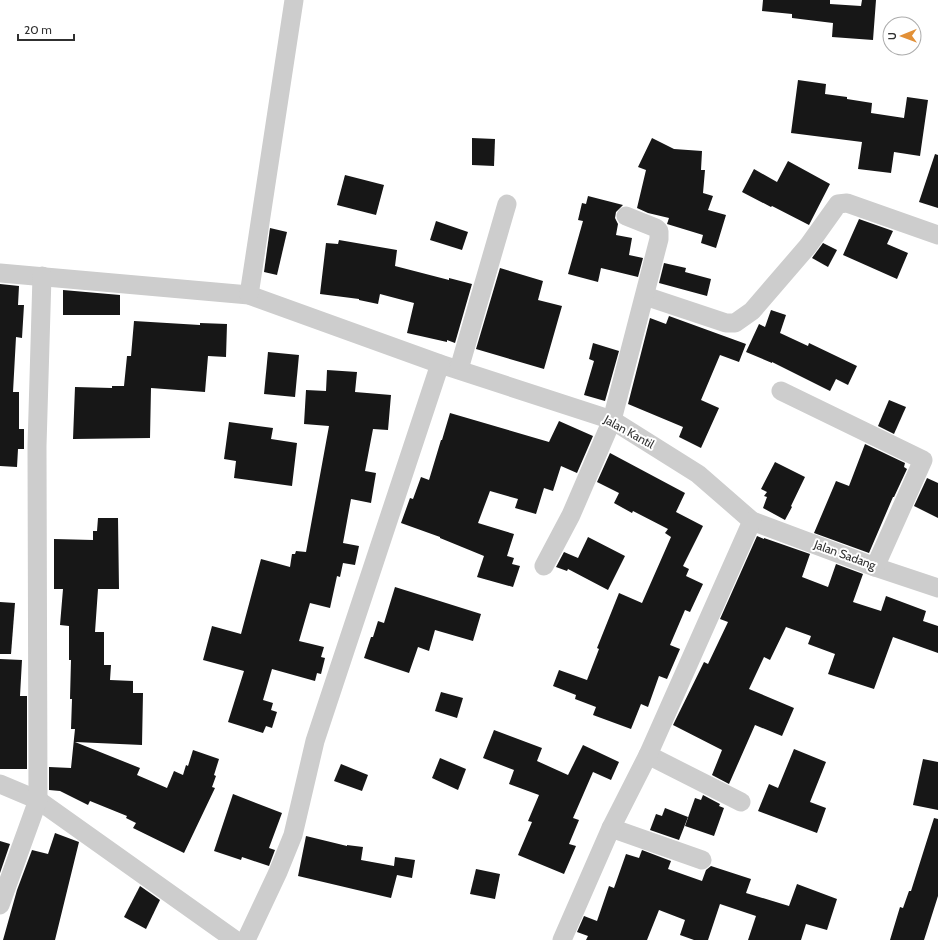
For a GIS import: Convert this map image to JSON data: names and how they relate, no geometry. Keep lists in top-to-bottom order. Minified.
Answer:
{"streets":{"street":["Jalan Kantil","Jalan Sadang"]},"crossings":[["Jalan Kantil","Jalan Sadang"]],"scale_bar":"20 m","north":"left"}
